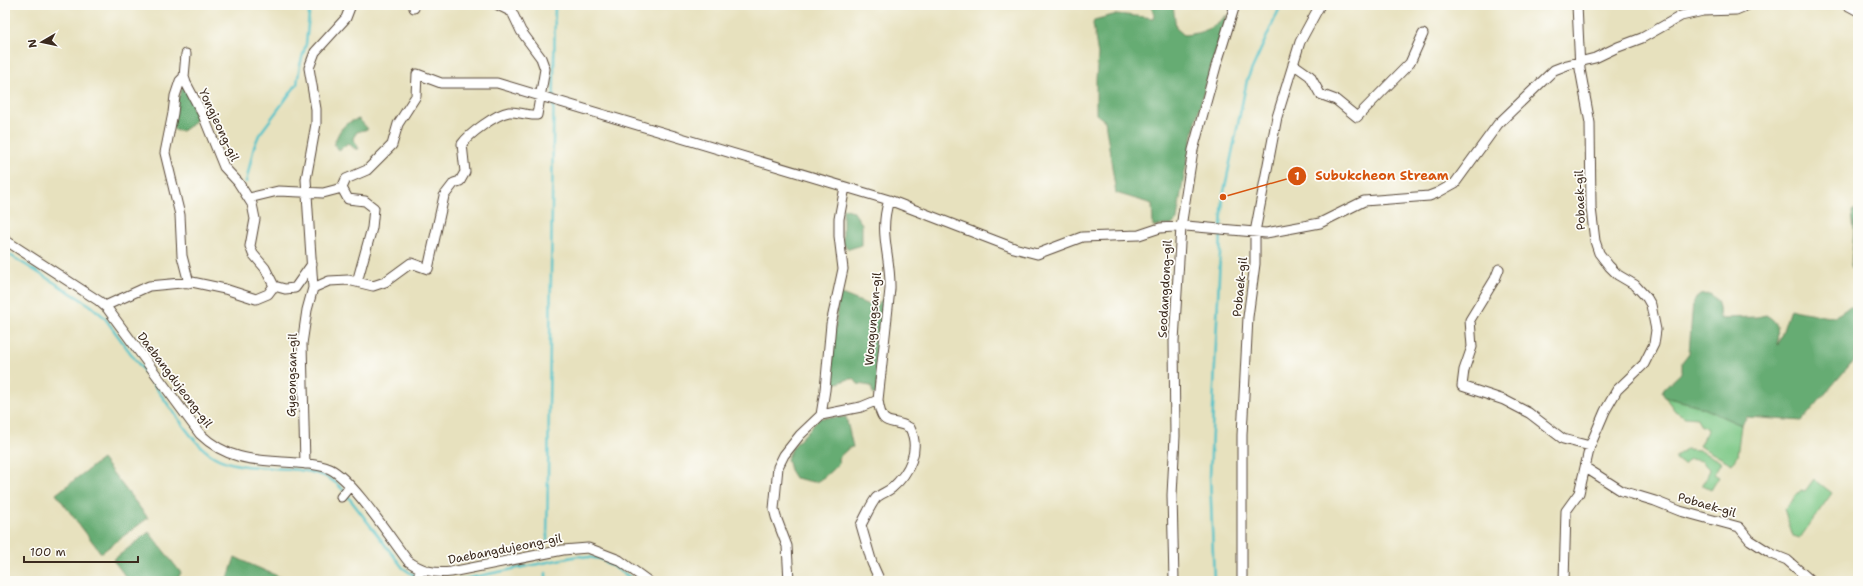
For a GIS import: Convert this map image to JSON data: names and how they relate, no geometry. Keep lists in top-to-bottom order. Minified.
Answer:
{"streets":{"street":["Yongjeong-gil","Pobaek-gil","Seodangdong-gil","Wongungsan-gil","Gyeongsan-gil","Daebangdujeong-gil"]},"crossings":[["Gyeongsan-gil","Daebangdujeong-gil"]],"places":["Subukcheon Stream"],"scale_bar":"100 m","north":"left"}
